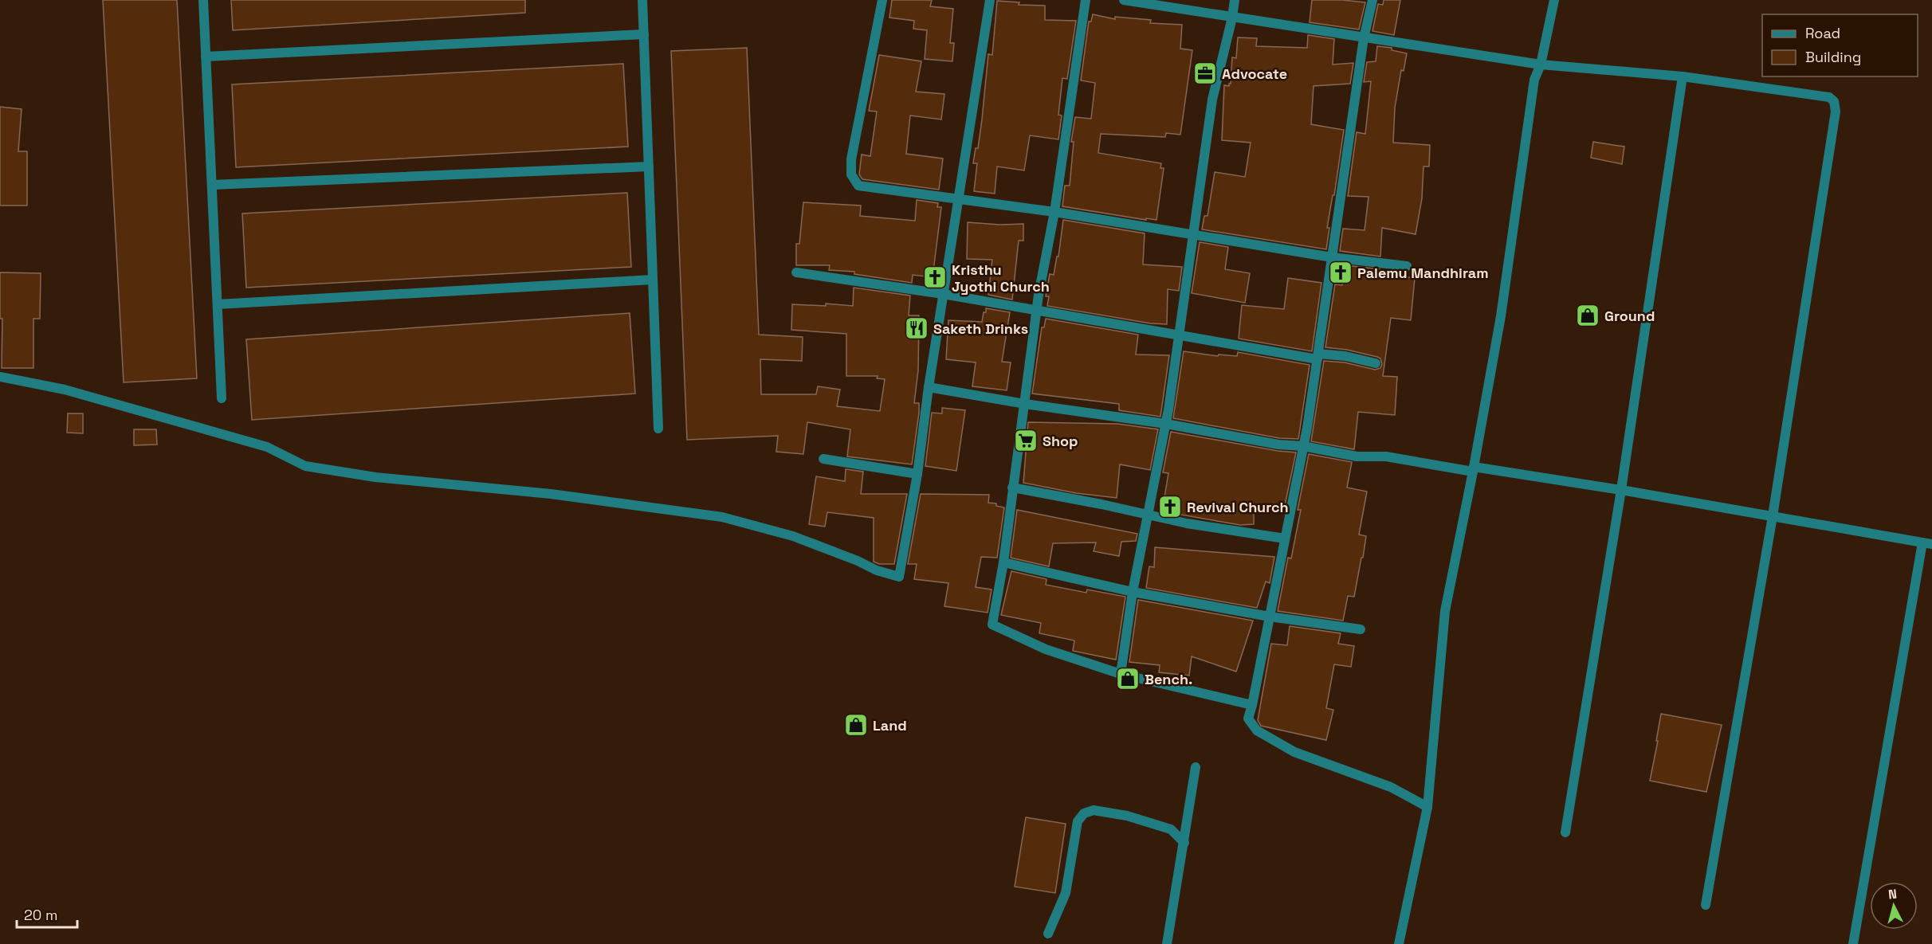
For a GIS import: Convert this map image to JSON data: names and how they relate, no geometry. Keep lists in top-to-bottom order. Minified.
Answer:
{"places":{"office":["Advocate"],"church":["Palemu Mandhiram","Kristhu Jyothi Church","Revival Church"],"shop":["Ground","Bench.","Land"],"restaurant":["Saketh Drinks"],"supermarket":["Shop"]},"legend":["Road","Building"],"scale_bar":"20 m","north":"top"}
